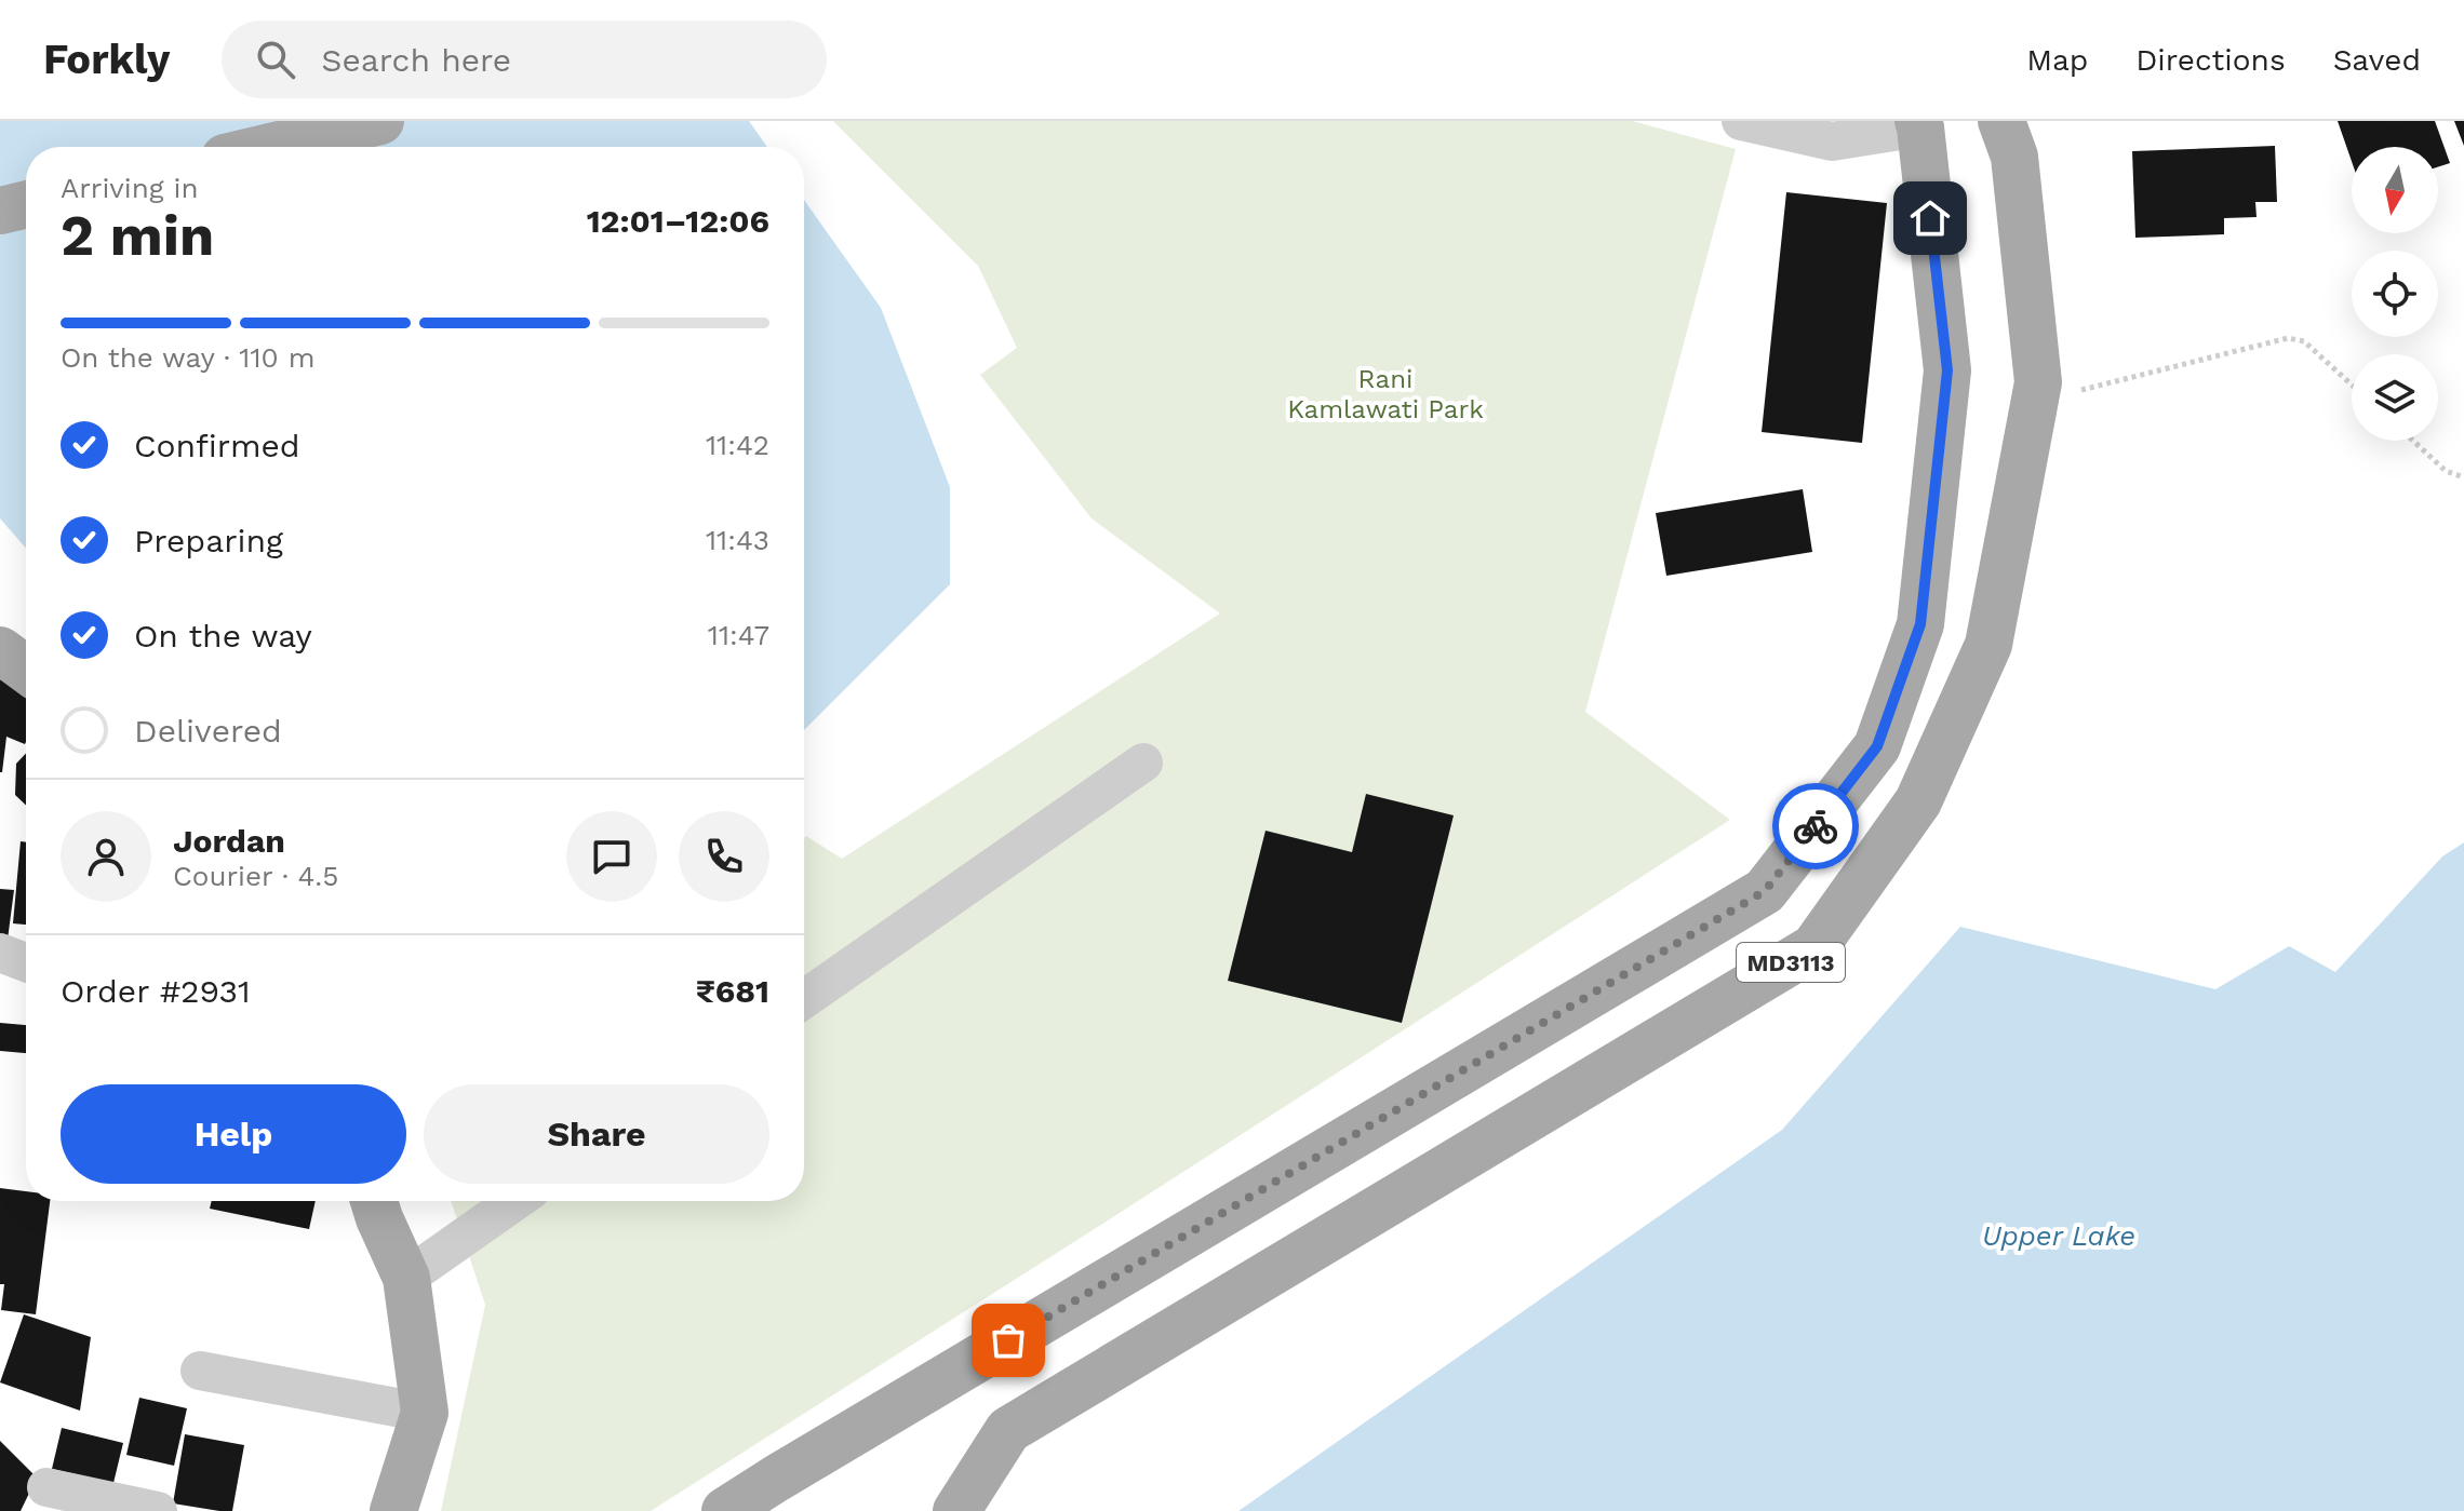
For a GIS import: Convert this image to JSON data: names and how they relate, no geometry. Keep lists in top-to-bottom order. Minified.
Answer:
{"streets":{"main road":["MD3113"]},"water":["Upper Lake"],"parks":["Rani Kamlawati Park"],"north":"bottom","page":{"header":"Forkly","search":"Search here","nav":["Map","Directions","Saved"],"heading":["2 min","Arriving in","12:01–12:06"],"panel":["Jordan","Courier · 4.5","Order #2931","₹681"],"bar":"On the way · 110 m","list":[["Confirmed","11:42"],["Preparing","11:43"],["On the way","11:47"],"Delivered"],"buttons":["Help","Share"]}}
